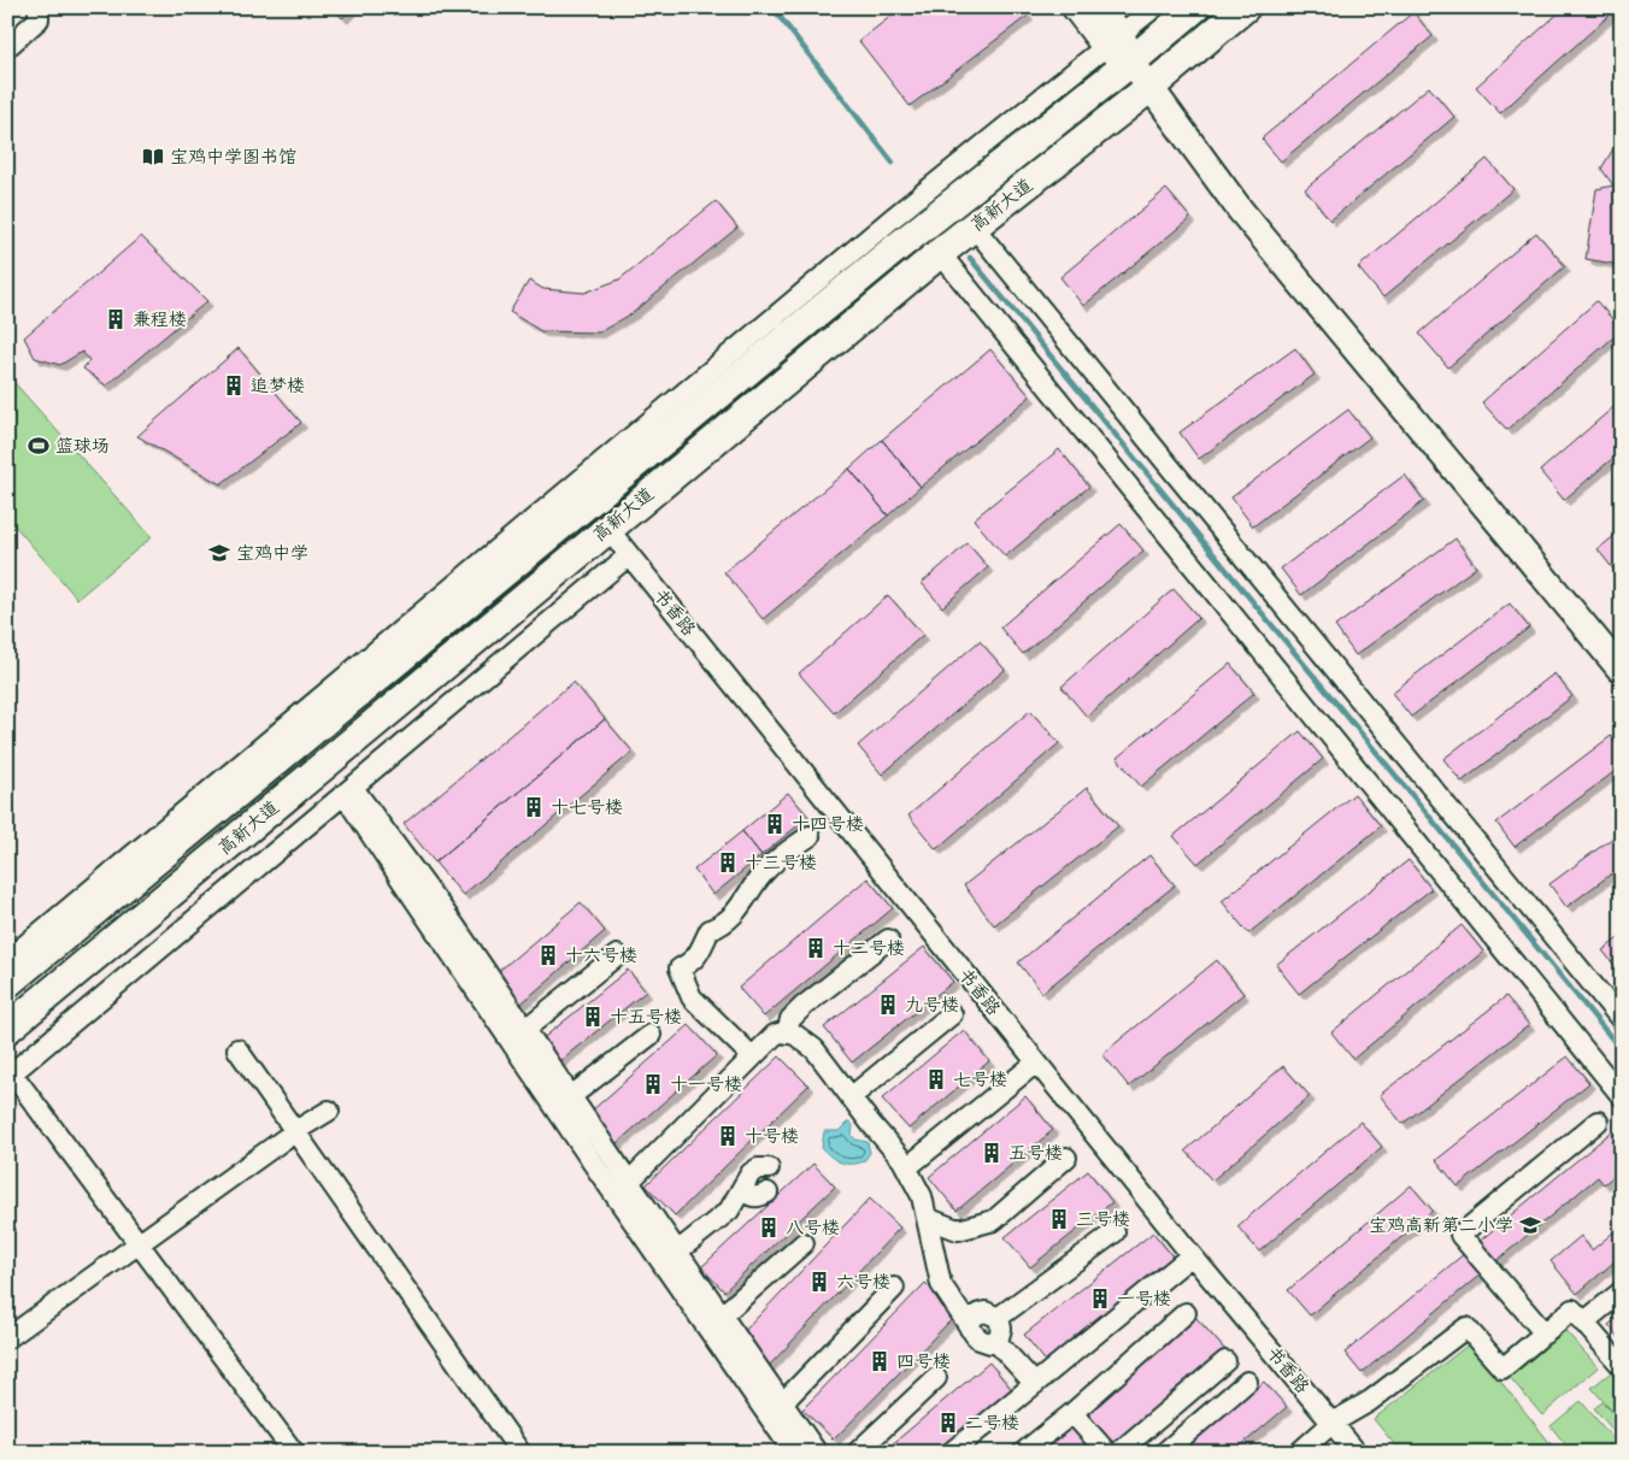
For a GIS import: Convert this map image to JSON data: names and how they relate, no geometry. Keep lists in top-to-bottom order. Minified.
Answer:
{"streets":{"highway":["高新大道"],"street":["书香路"]},"crossings":[["高新大道","书香路"]],"places":{"library":["宝鸡中学图书馆"],"building":["兼程楼","追梦楼","十七号楼","十四号楼","十三号楼","十二号楼","十六号楼","九号楼","十五号楼","七号楼","十一号楼","十号楼","五号楼","三号楼","八号楼","六号楼","一号楼","四号楼","二号楼"],"sports":["篮球场"],"school or university":["宝鸡中学","宝鸡高新第二小学"]}}
